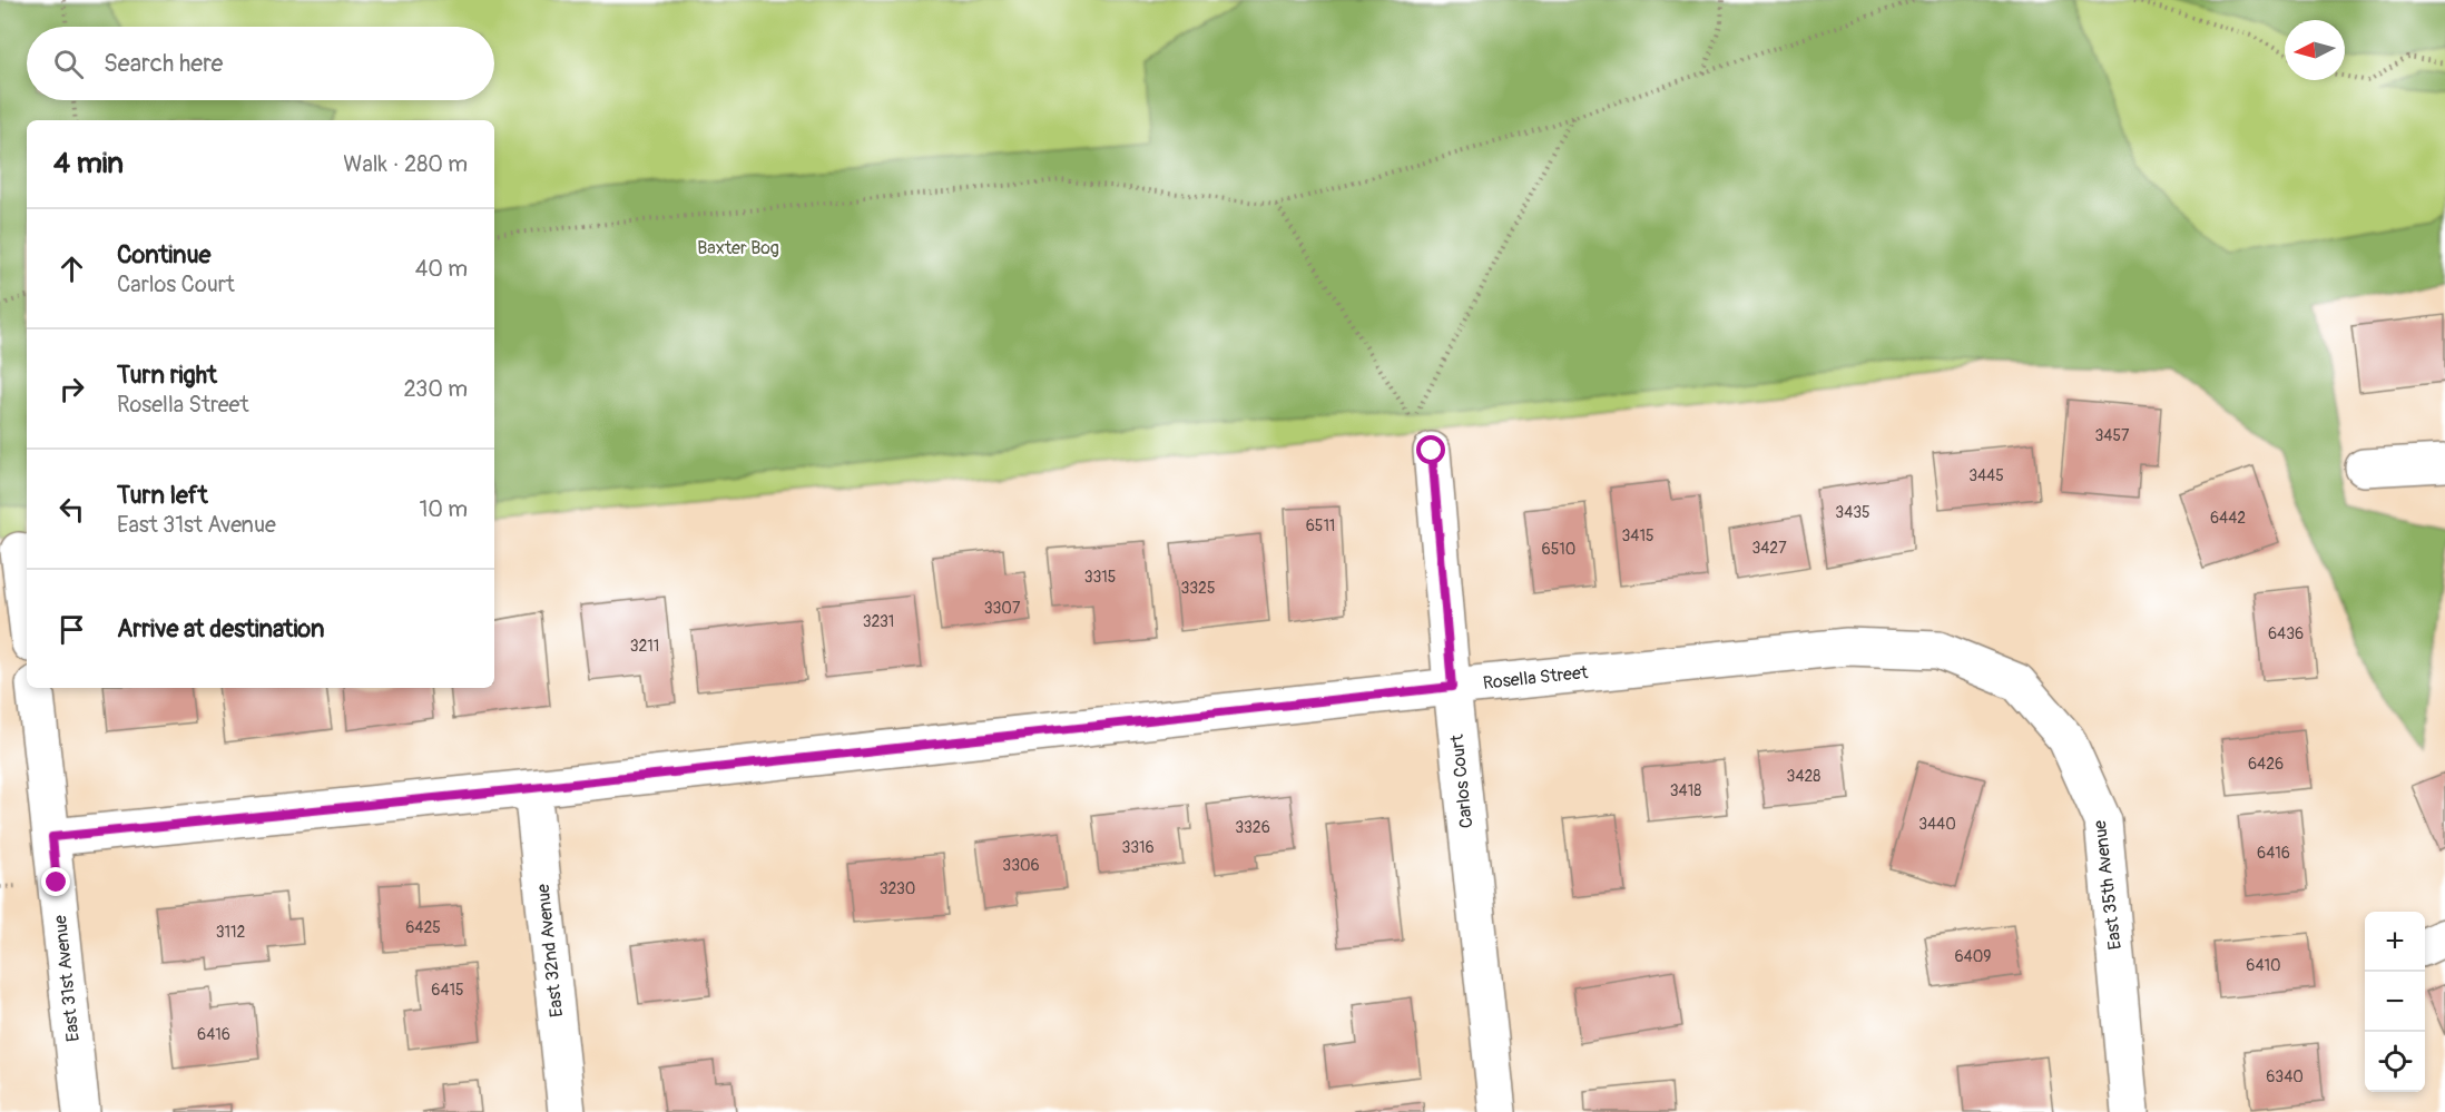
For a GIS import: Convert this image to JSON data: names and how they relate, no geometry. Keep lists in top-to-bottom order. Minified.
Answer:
{"streets":{"street":["Rosella Street","Carlos Court","East 35th Avenue","East 32nd Avenue","East 31st Avenue"]},"crossings":[["Rosella Street","Carlos Court"],["Rosella Street","East 35th Avenue"],["Rosella Street","East 32nd Avenue"],["Rosella Street","East 31st Avenue"]],"parks":["Baxter Bog"],"house_numbers":["3457","3445","3435","6442","6511","3415","3427","6510","3315","3325","3307","3231","6436","3211","6426","3428","3418","3440","3326","3316","6416","3306","3230","6425","3112","6409","6410","6415","6416","6340"],"north":"left","page":{"search":"Search here","heading":["4 min","Walk · 280 m"],"list":[["Continue","Carlos Court","40 m"],["Turn right","Rosella Street","230 m"],["Turn left","East 31st Avenue","10 m"],"Arrive at destination"],"map_buttons":["+","−"]}}
